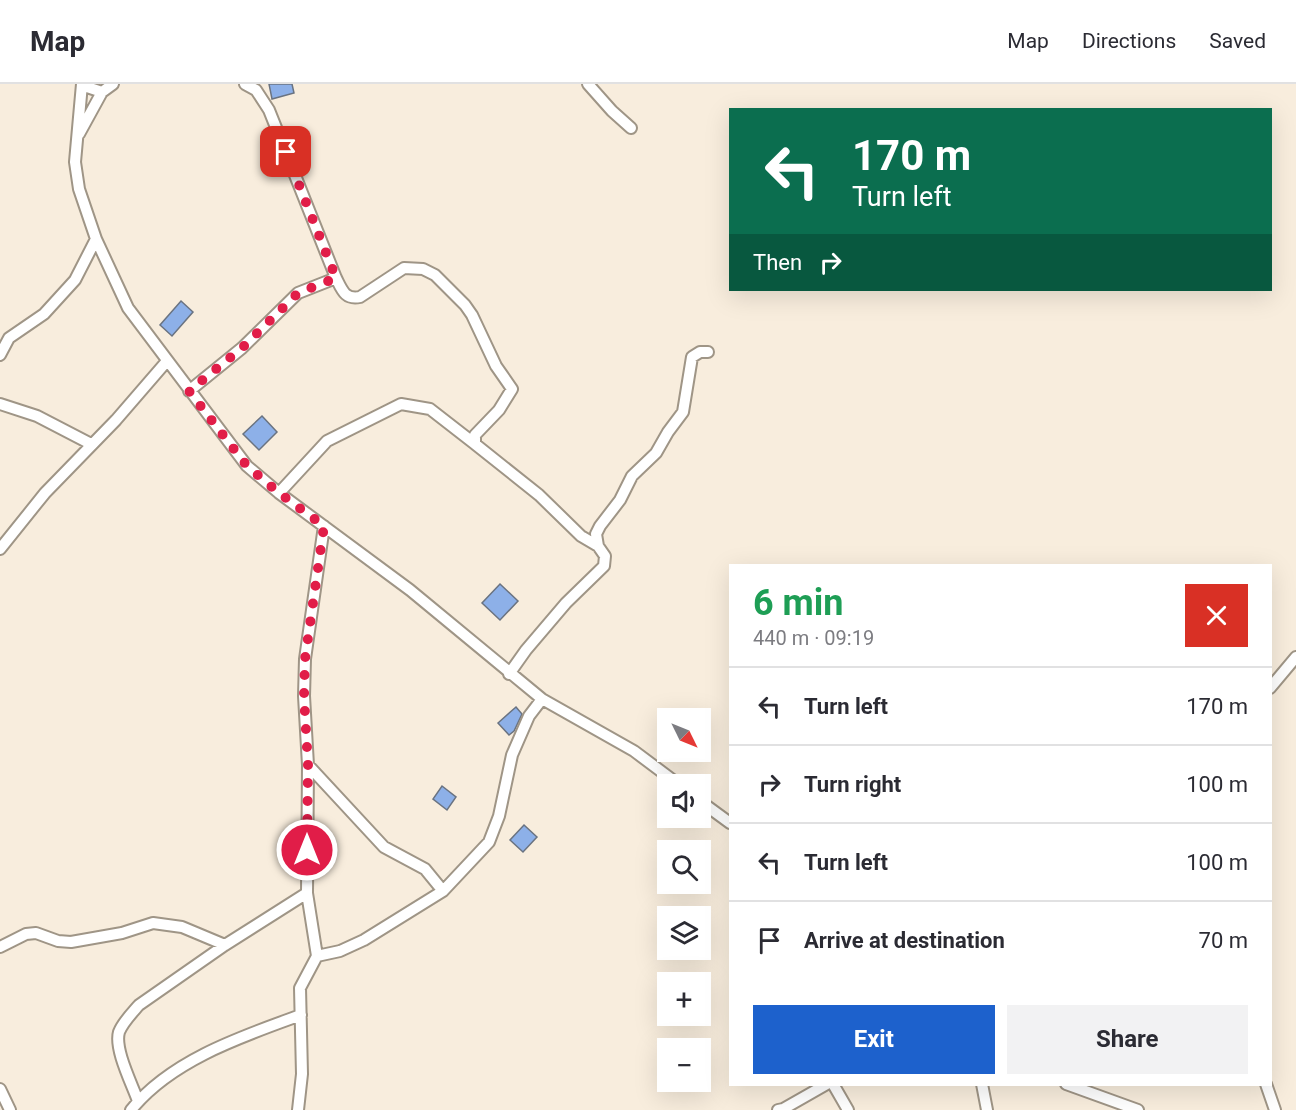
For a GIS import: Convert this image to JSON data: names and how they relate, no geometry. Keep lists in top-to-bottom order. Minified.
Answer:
{"north":"bottom right","page":{"header":"Map","nav":["Map","Directions","Saved"],"turn":["170 m","Turn left"],"then":"Then","heading":["6 min","440 m · 09:19"],"list":[{"name":"Turn left","value":"170 m"},{"name":"Turn right","value":"100 m"},{"name":"Turn left","value":"100 m"},{"name":"Arrive at destination","value":"70 m"}],"map_buttons":["+","−"],"buttons":["Exit","Share"]}}
